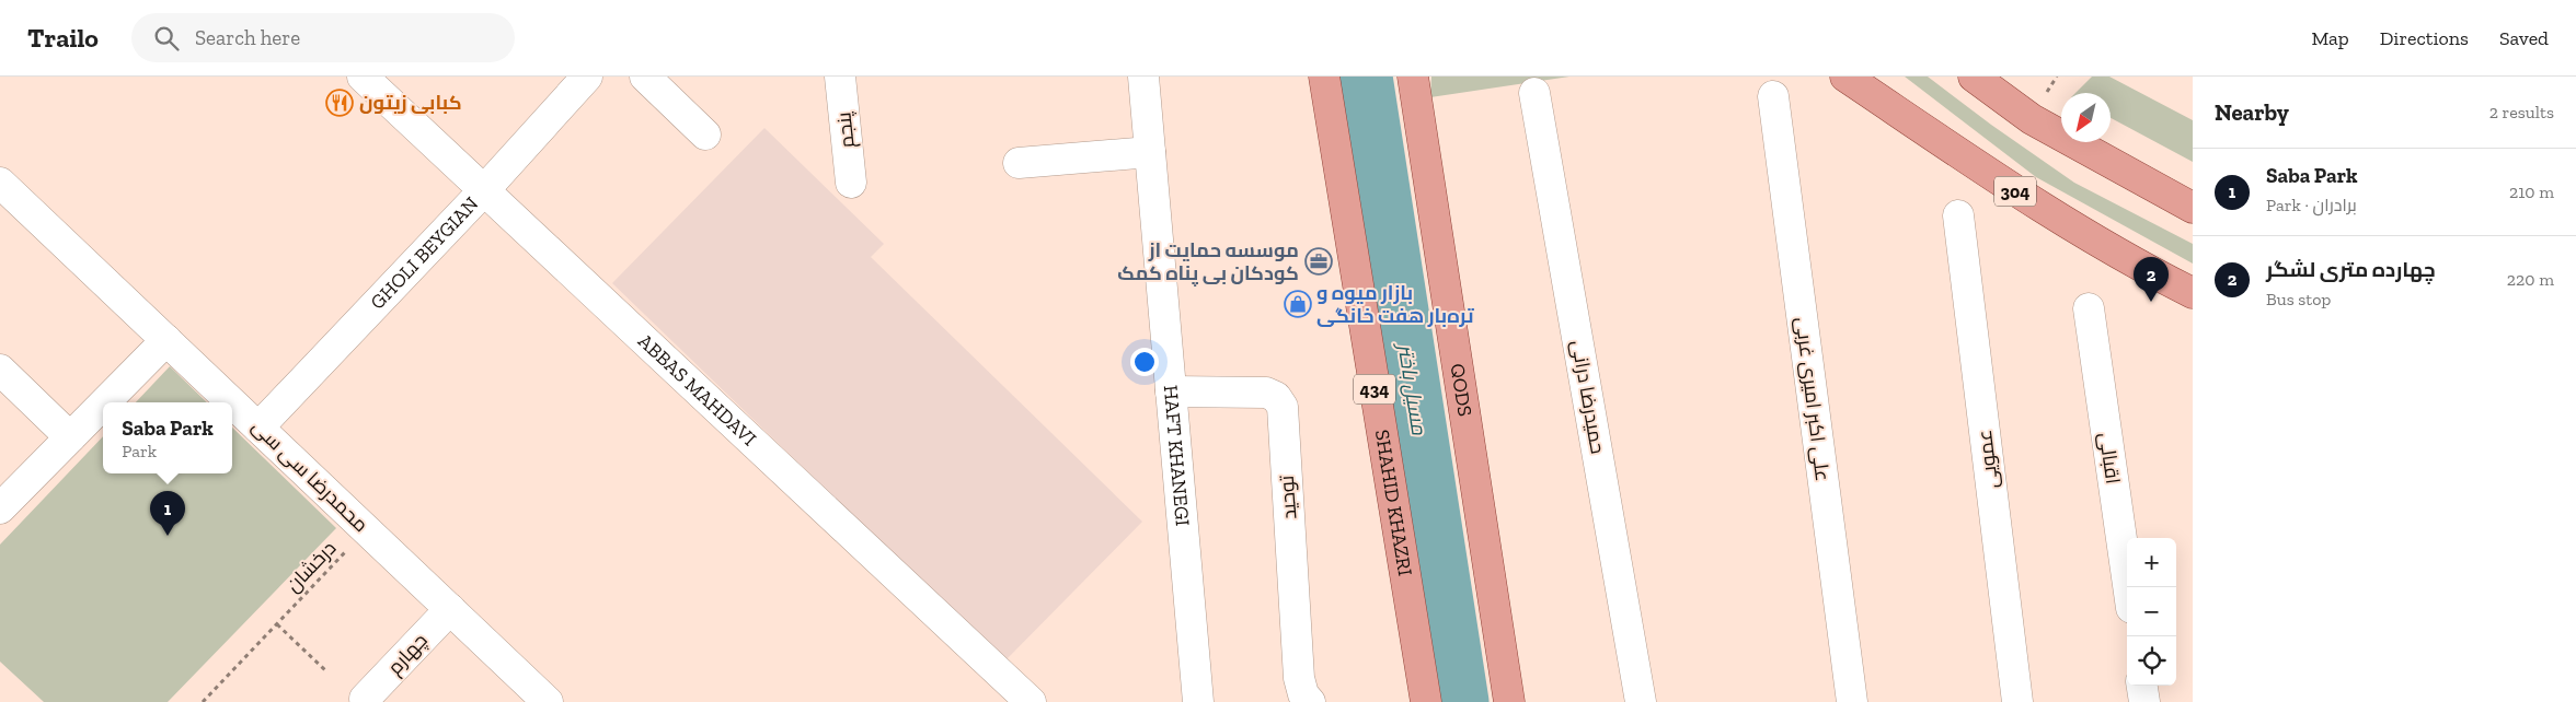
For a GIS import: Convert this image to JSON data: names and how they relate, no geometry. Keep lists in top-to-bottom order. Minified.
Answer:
{"streets":{"main road":["304","434","QODS","SHAHID KHAZRI"],"street":["پنجم","GHOLI BEYGIAN","ABBAS MAHDAVI","حمیدرضا درانی","علی اکبر امیری غربی","HAFT KHANEGI","اقبالی","عمویی","محمدرضا سی سی","توحید","چهارم"],"path":["درخشان"]},"crossings":[["GHOLI BEYGIAN","ABBAS MAHDAVI"],["GHOLI BEYGIAN","محمدرضا سی سی"],["HAFT KHANEGI","توحید"],["محمدرضا سی سی","درخشان"],["محمدرضا سی سی","چهارم"]],"water":["مسیل باختر"],"places":{"restaurant":["کبابی زیتون"],"office":["موسسه حمایت از کودکان بی پناه کمک"],"shop":["بازار میوه و تره‌بار هفت خانگی"]},"north":"bottom left","page":{"header":"Trailo","search":"Search here","nav":["Map","Directions","Saved"],"heading":["Nearby","2 results"],"list":[{"mark":"1","name":"Saba Park","note":"Park · برادران","value":"210 m"},{"mark":"2","name":"چهارده متری لشگر","note":"Bus stop","value":"220 m"}],"pins":["2","1"],"popup":["Saba Park","Park"],"map_buttons":["+","−"]}}
